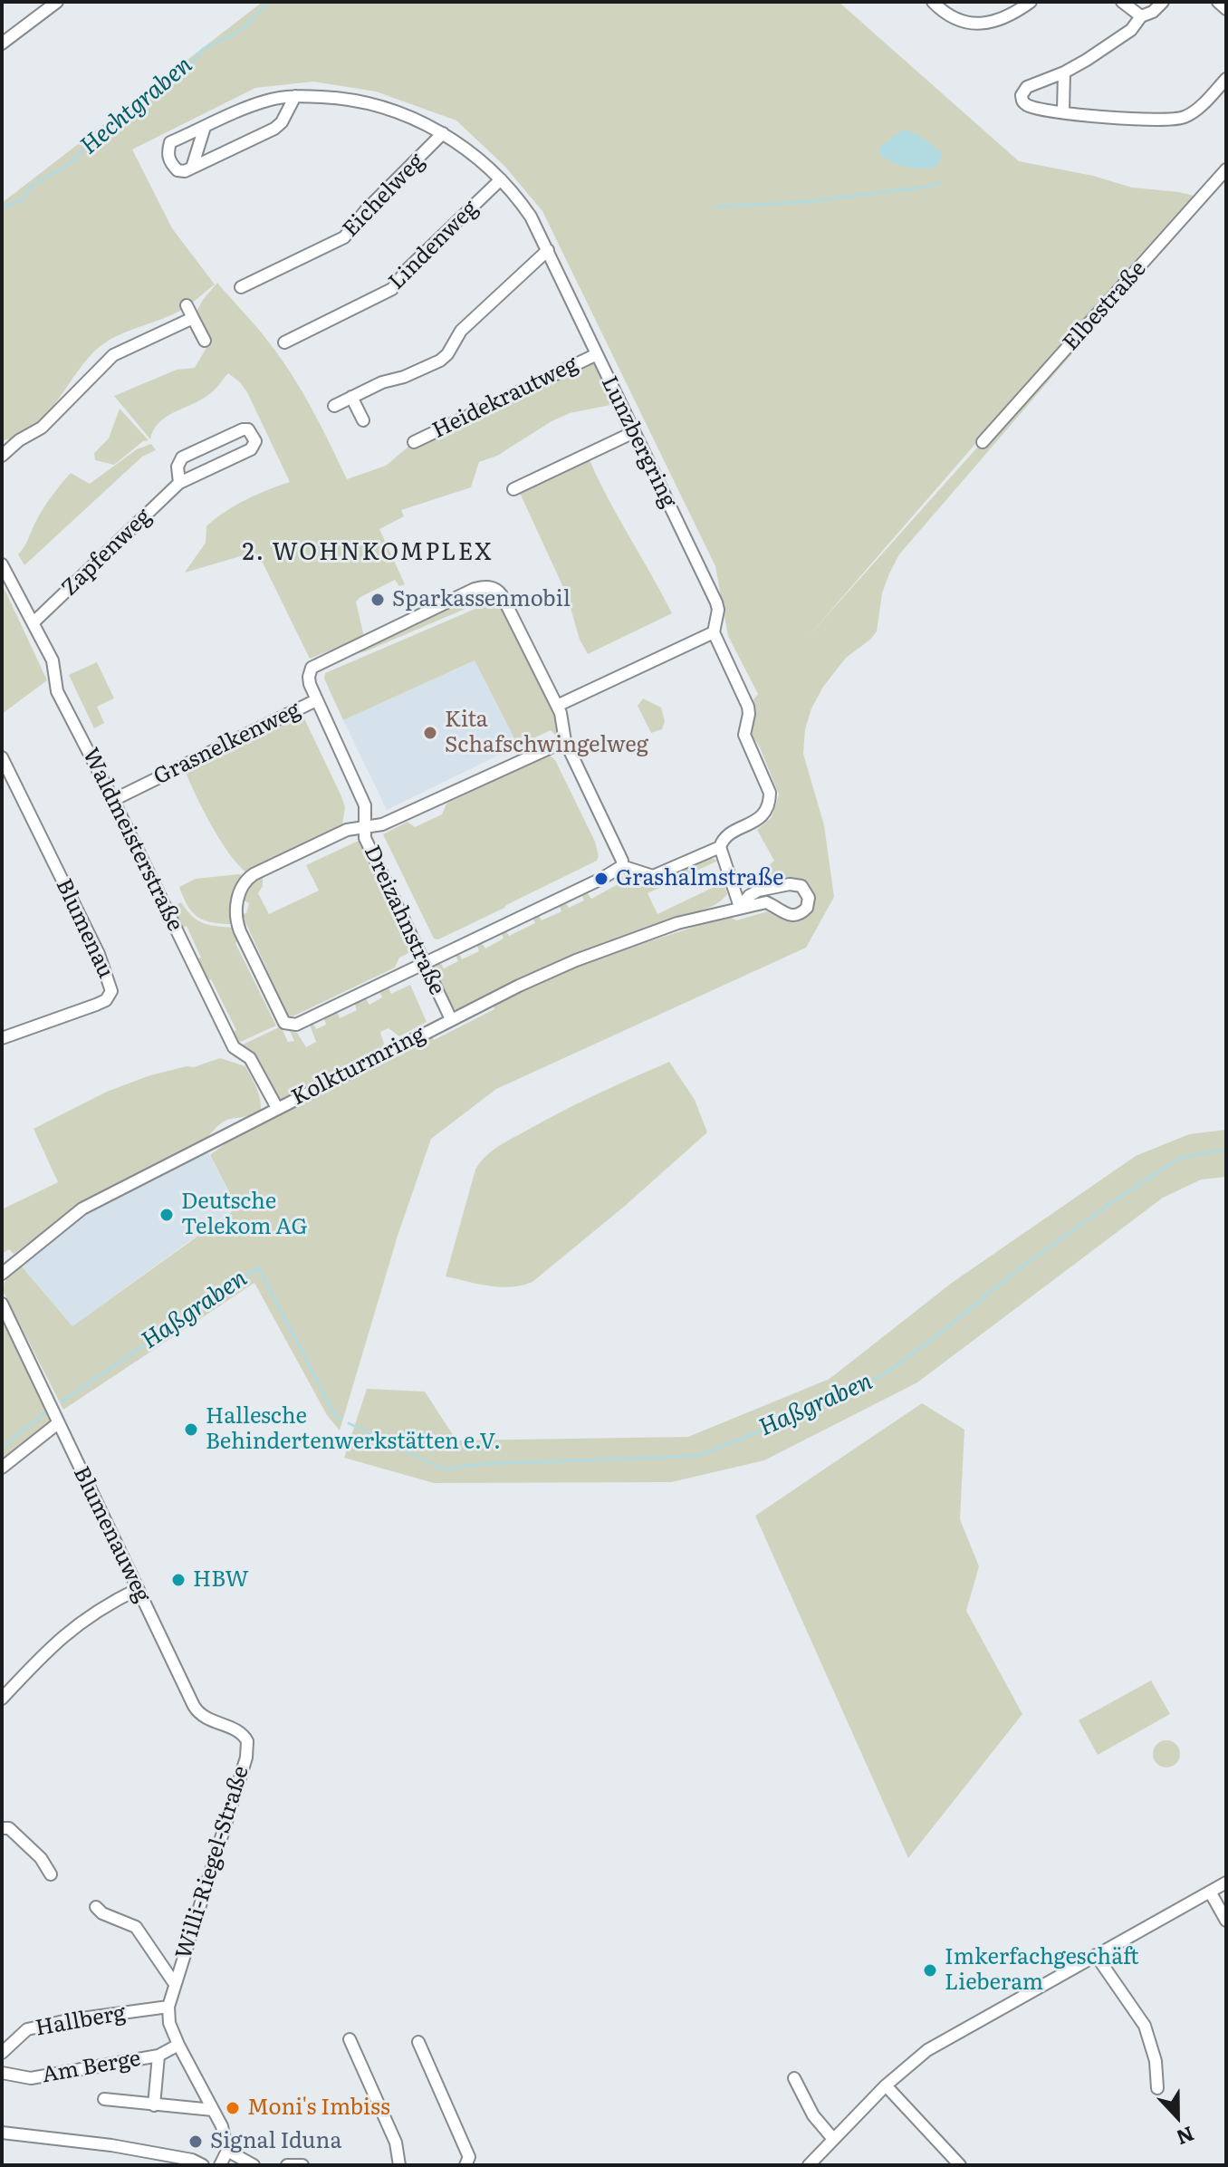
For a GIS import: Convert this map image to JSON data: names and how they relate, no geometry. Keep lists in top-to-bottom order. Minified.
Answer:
{"streets":{"street":["Eichelweg","Lindenweg","Elbestraße","Heidekrautweg","Lunzbergring","Zapfenweg","Grasnelkenweg","Waldmeisterstraße","Dreizahnstraße","Blumenau","Kolkturmring","Blumenauweg","Willi-Riegel-Straße","Hallberg","Am Berge"]},"crossings":[["Eichelweg","Lunzbergring"],["Lindenweg","Lunzbergring"],["Heidekrautweg","Lunzbergring"],["Zapfenweg","Waldmeisterstraße"],["Grasnelkenweg","Waldmeisterstraße"],["Grasnelkenweg","Dreizahnstraße"],["Waldmeisterstraße","Kolkturmring"],["Dreizahnstraße","Kolkturmring"],["Blumenauweg","Willi-Riegel-Straße"],["Willi-Riegel-Straße","Hallberg"],["Willi-Riegel-Straße","Am Berge"]],"districts":["2. WOHNKOMPLEX"],"water":["Hechtgraben","Haßgraben"],"places":["Sparkassenmobil","Kita Schafschwingelweg","Grashalmstraße","Deutsche Telekom AG","Hallesche Behindertenwerkstätten e.V.","HBW","Imkerfachgeschäft Lieberam","Moni's Imbiss","Signal Iduna"],"north":"bottom"}
